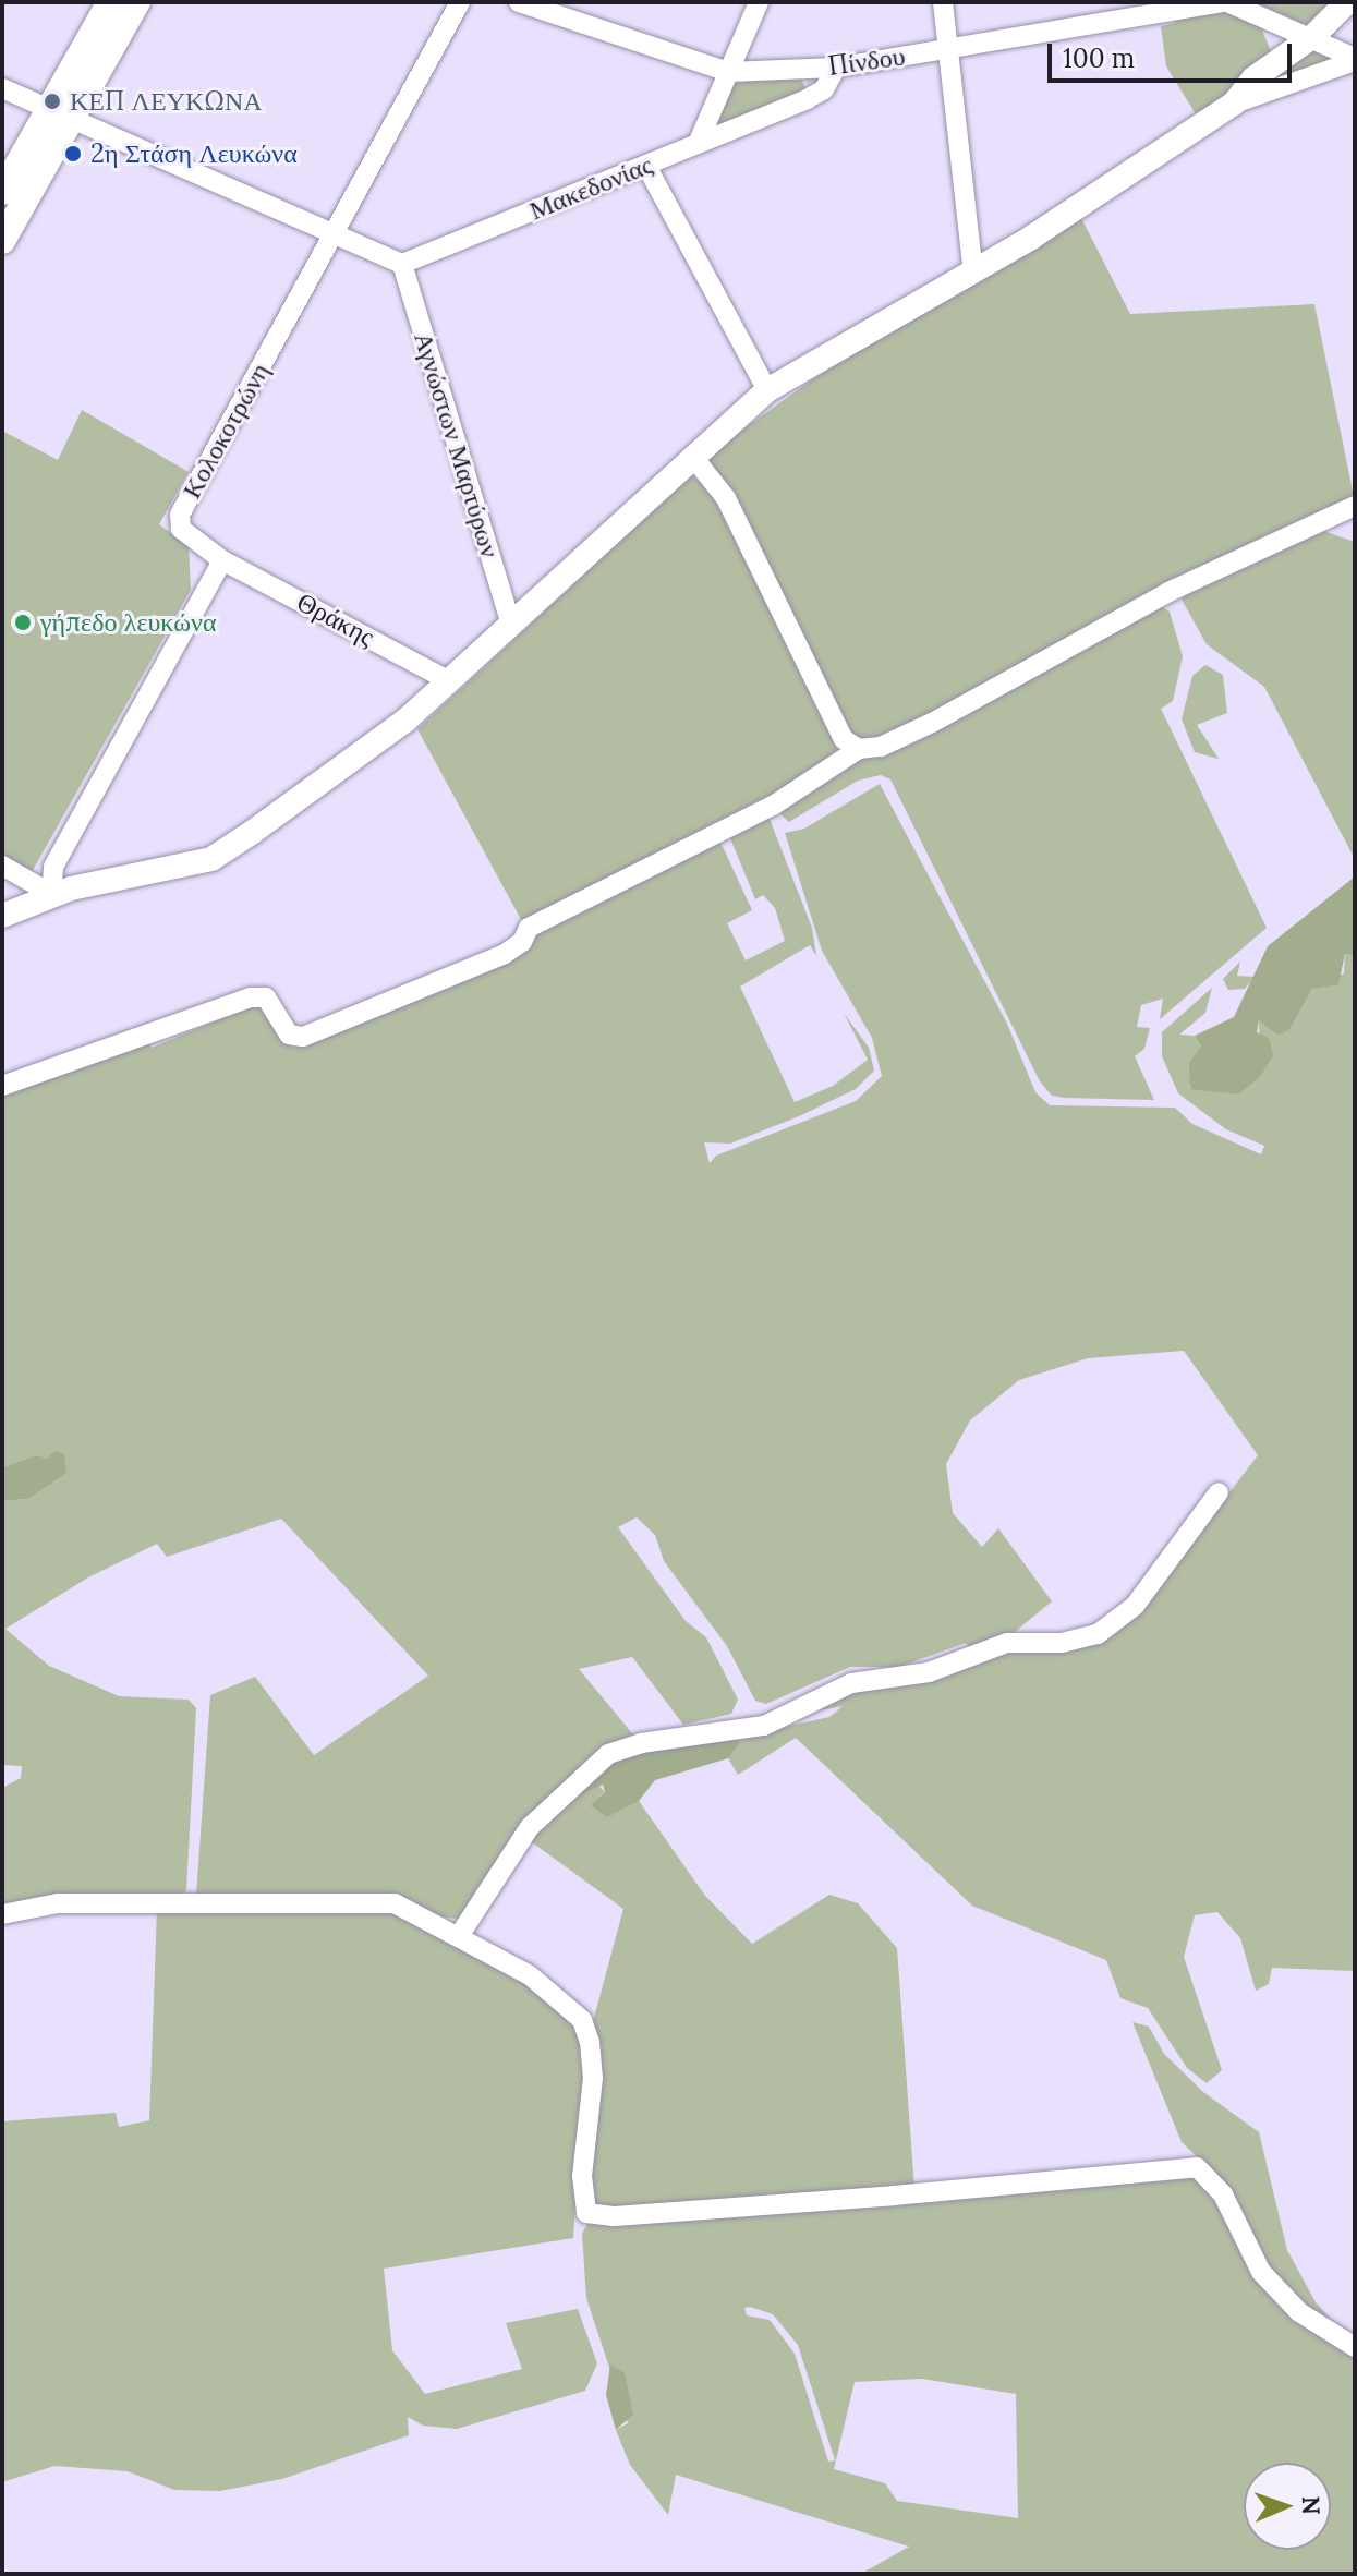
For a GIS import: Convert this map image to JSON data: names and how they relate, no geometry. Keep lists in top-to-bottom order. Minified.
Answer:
{"streets":{"street":["Πίνδου","Μακεδονίας","Κολοκοτρώνη","Αγνώστων Μαρτύρων","Θράκης"]},"crossings":[["Πίνδου","Μακεδονίας"],["Μακεδονίας","Αγνώστων Μαρτύρων"],["Κολοκοτρώνη","Θράκης"]],"places":["ΚΕΠ ΛΕΥΚΩΝΑ","2η Στάση Λευκώνα","γήπεδο λευκώνα"],"scale_bar":"100 m","north":"right"}
